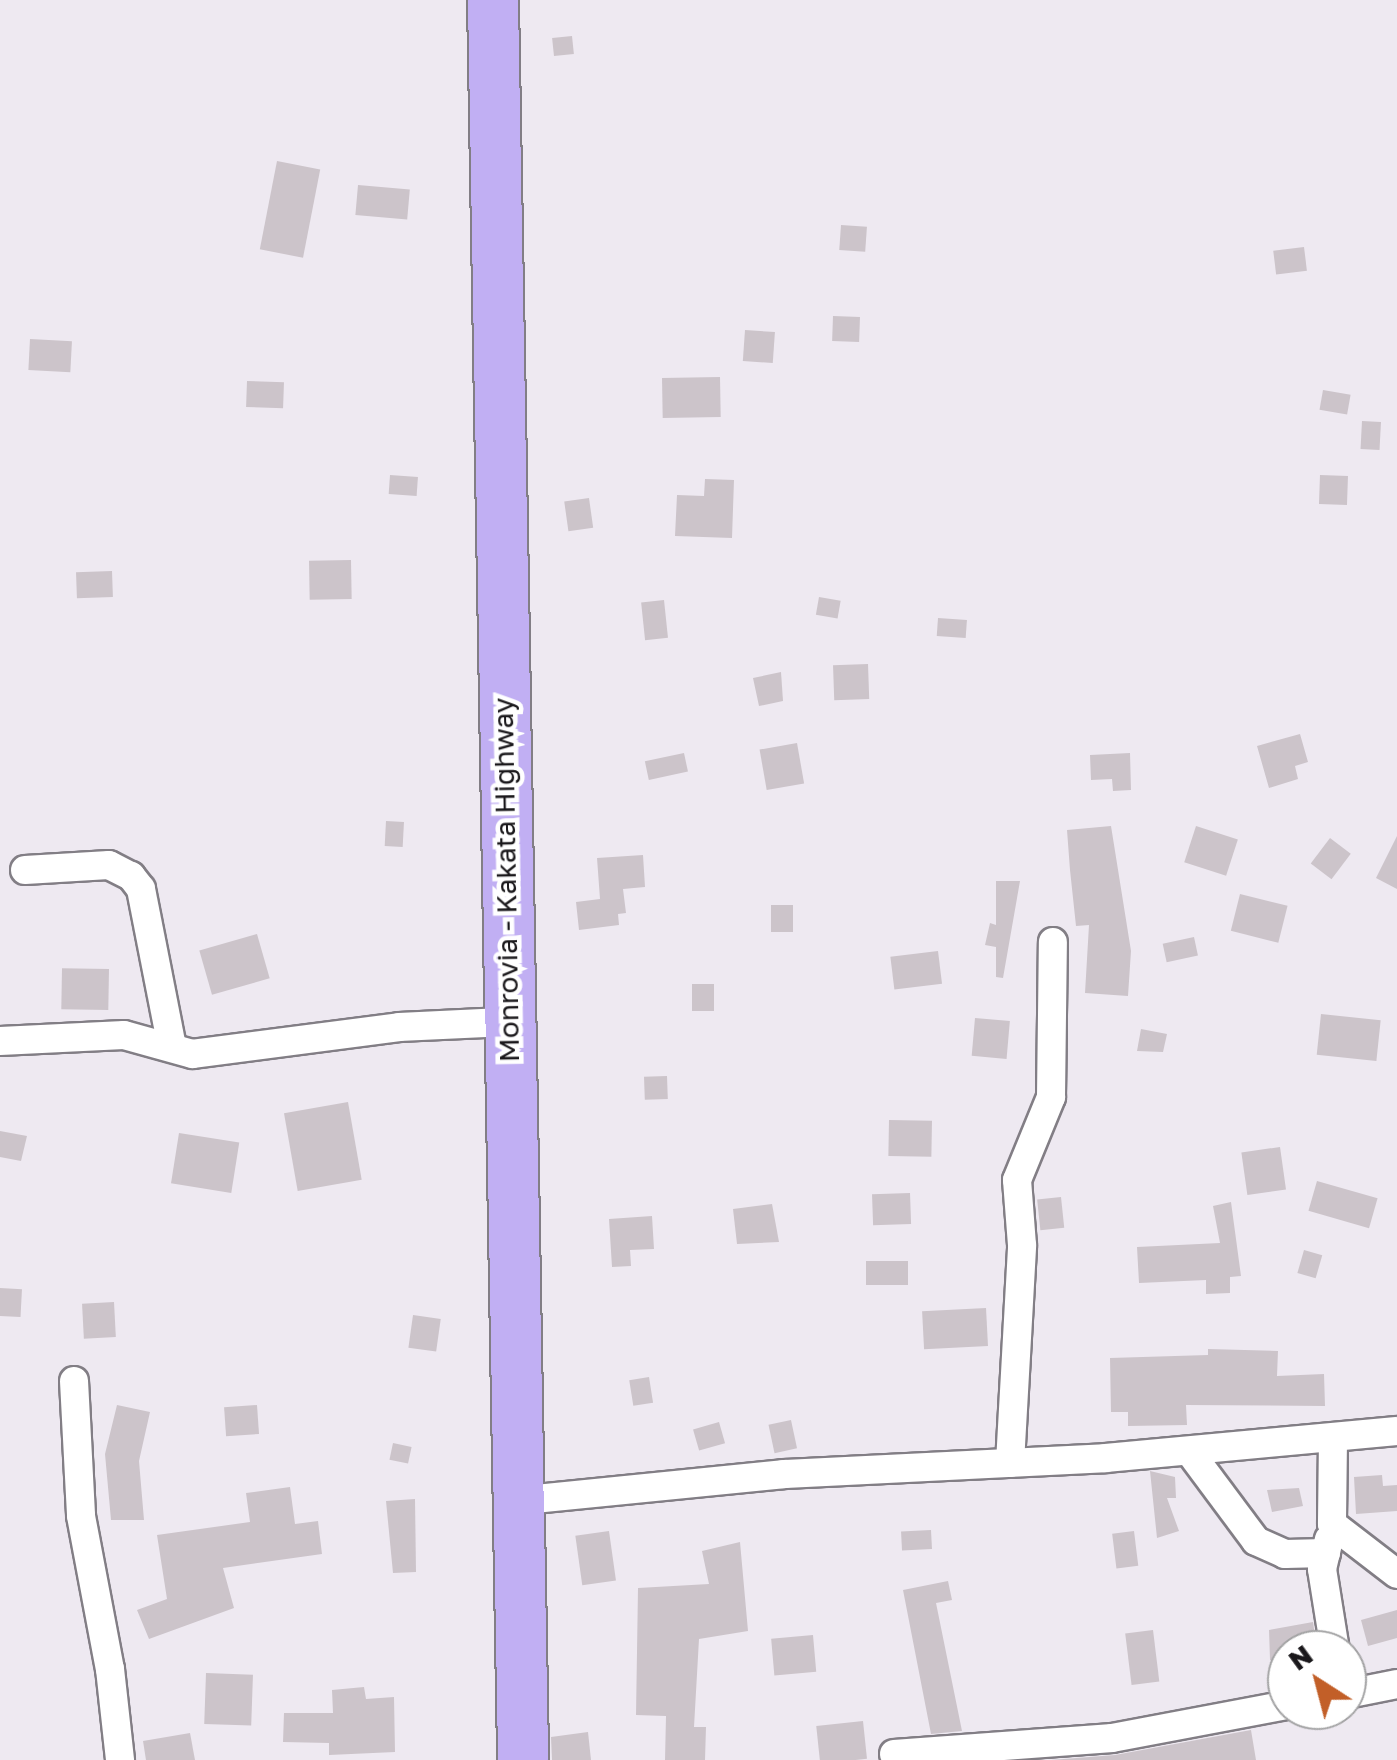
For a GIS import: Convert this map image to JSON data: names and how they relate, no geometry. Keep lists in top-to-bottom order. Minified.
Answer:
{"streets":{"highway":["Monrovia - Kakata Highway"]},"north":"top left"}
